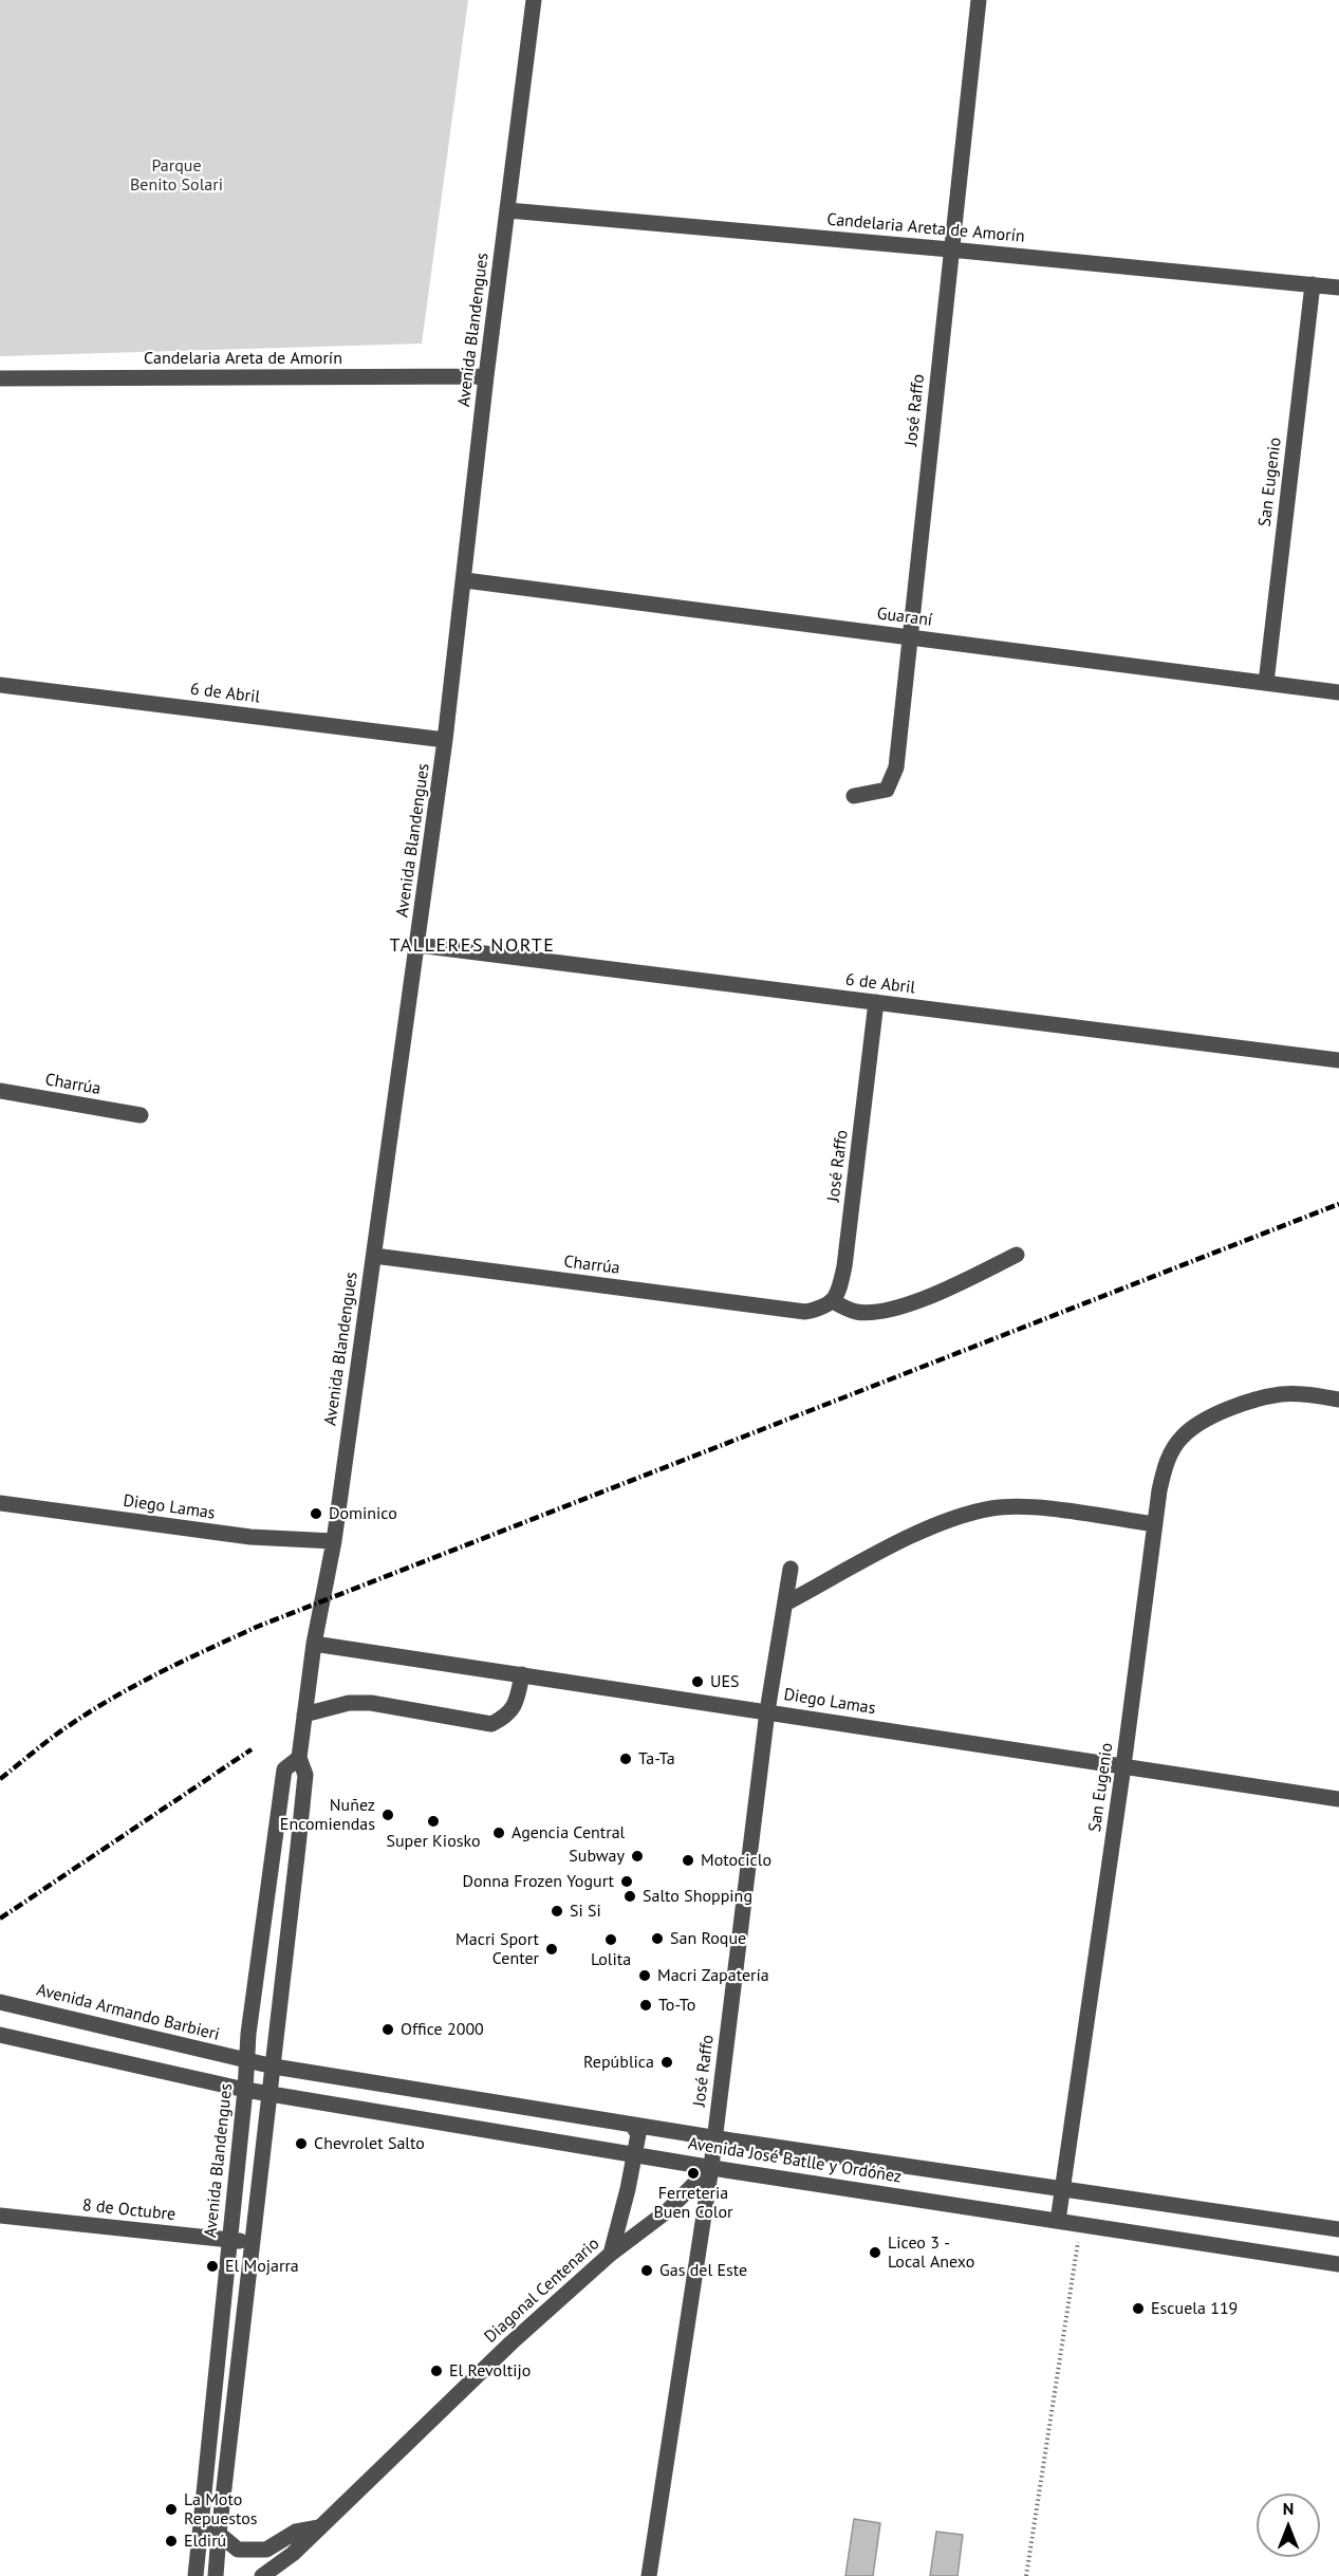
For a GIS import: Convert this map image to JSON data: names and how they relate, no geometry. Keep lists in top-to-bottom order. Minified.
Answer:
{"streets":{"street":["Candelaria Areta de Amorín","Avenida Blandengues","José Raffo","San Eugenio","Guaraní","6 de Abril","Charrúa","Diego Lamas","Avenida Armando Barbieri","Avenida José Batlle y Ordóñez","8 de Octubre","Diagonal Centenario"]},"crossings":[["Candelaria Areta de Amorín","Avenida Blandengues"],["Candelaria Areta de Amorín","José Raffo"],["Candelaria Areta de Amorín","San Eugenio"],["Avenida Blandengues","Guaraní"],["Avenida Blandengues","6 de Abril"],["Avenida Blandengues","Charrúa"],["Avenida Blandengues","Diego Lamas"],["Avenida Blandengues","Avenida Armando Barbieri"],["Avenida Blandengues","Avenida José Batlle y Ordóñez"],["Avenida Blandengues","8 de Octubre"],["José Raffo","Guaraní"],["José Raffo","6 de Abril"],["José Raffo","Charrúa"],["José Raffo","Diego Lamas"],["José Raffo","Avenida José Batlle y Ordóñez"],["José Raffo","Diagonal Centenario"],["San Eugenio","Guaraní"],["San Eugenio","Diego Lamas"],["San Eugenio","Avenida José Batlle y Ordóñez"],["Avenida Armando Barbieri","Avenida José Batlle y Ordóñez"],["Avenida José Batlle y Ordóñez","Diagonal Centenario"]],"districts":["TALLERES NORTE"],"parks":["Parque Benito Solari"],"places":["Dominico","UES","Ta-Ta","Nuñez Encomiendas","Super Kiosko","Agencia Central","Subway","Motociclo","Donna Frozen Yogurt","Salto Shopping","Si Si","San Roque","Lolita","Macri Sport Center","Macri Zapatería","To-To","Office 2000","República","Chevrolet Salto","Ferreteria Buen Color","Liceo 3 - Local Anexo","El Mojarra","Gas del Este","Escuela 119","El Revoltijo","La Moto Repuestos","Eldirú"],"north":"top"}
